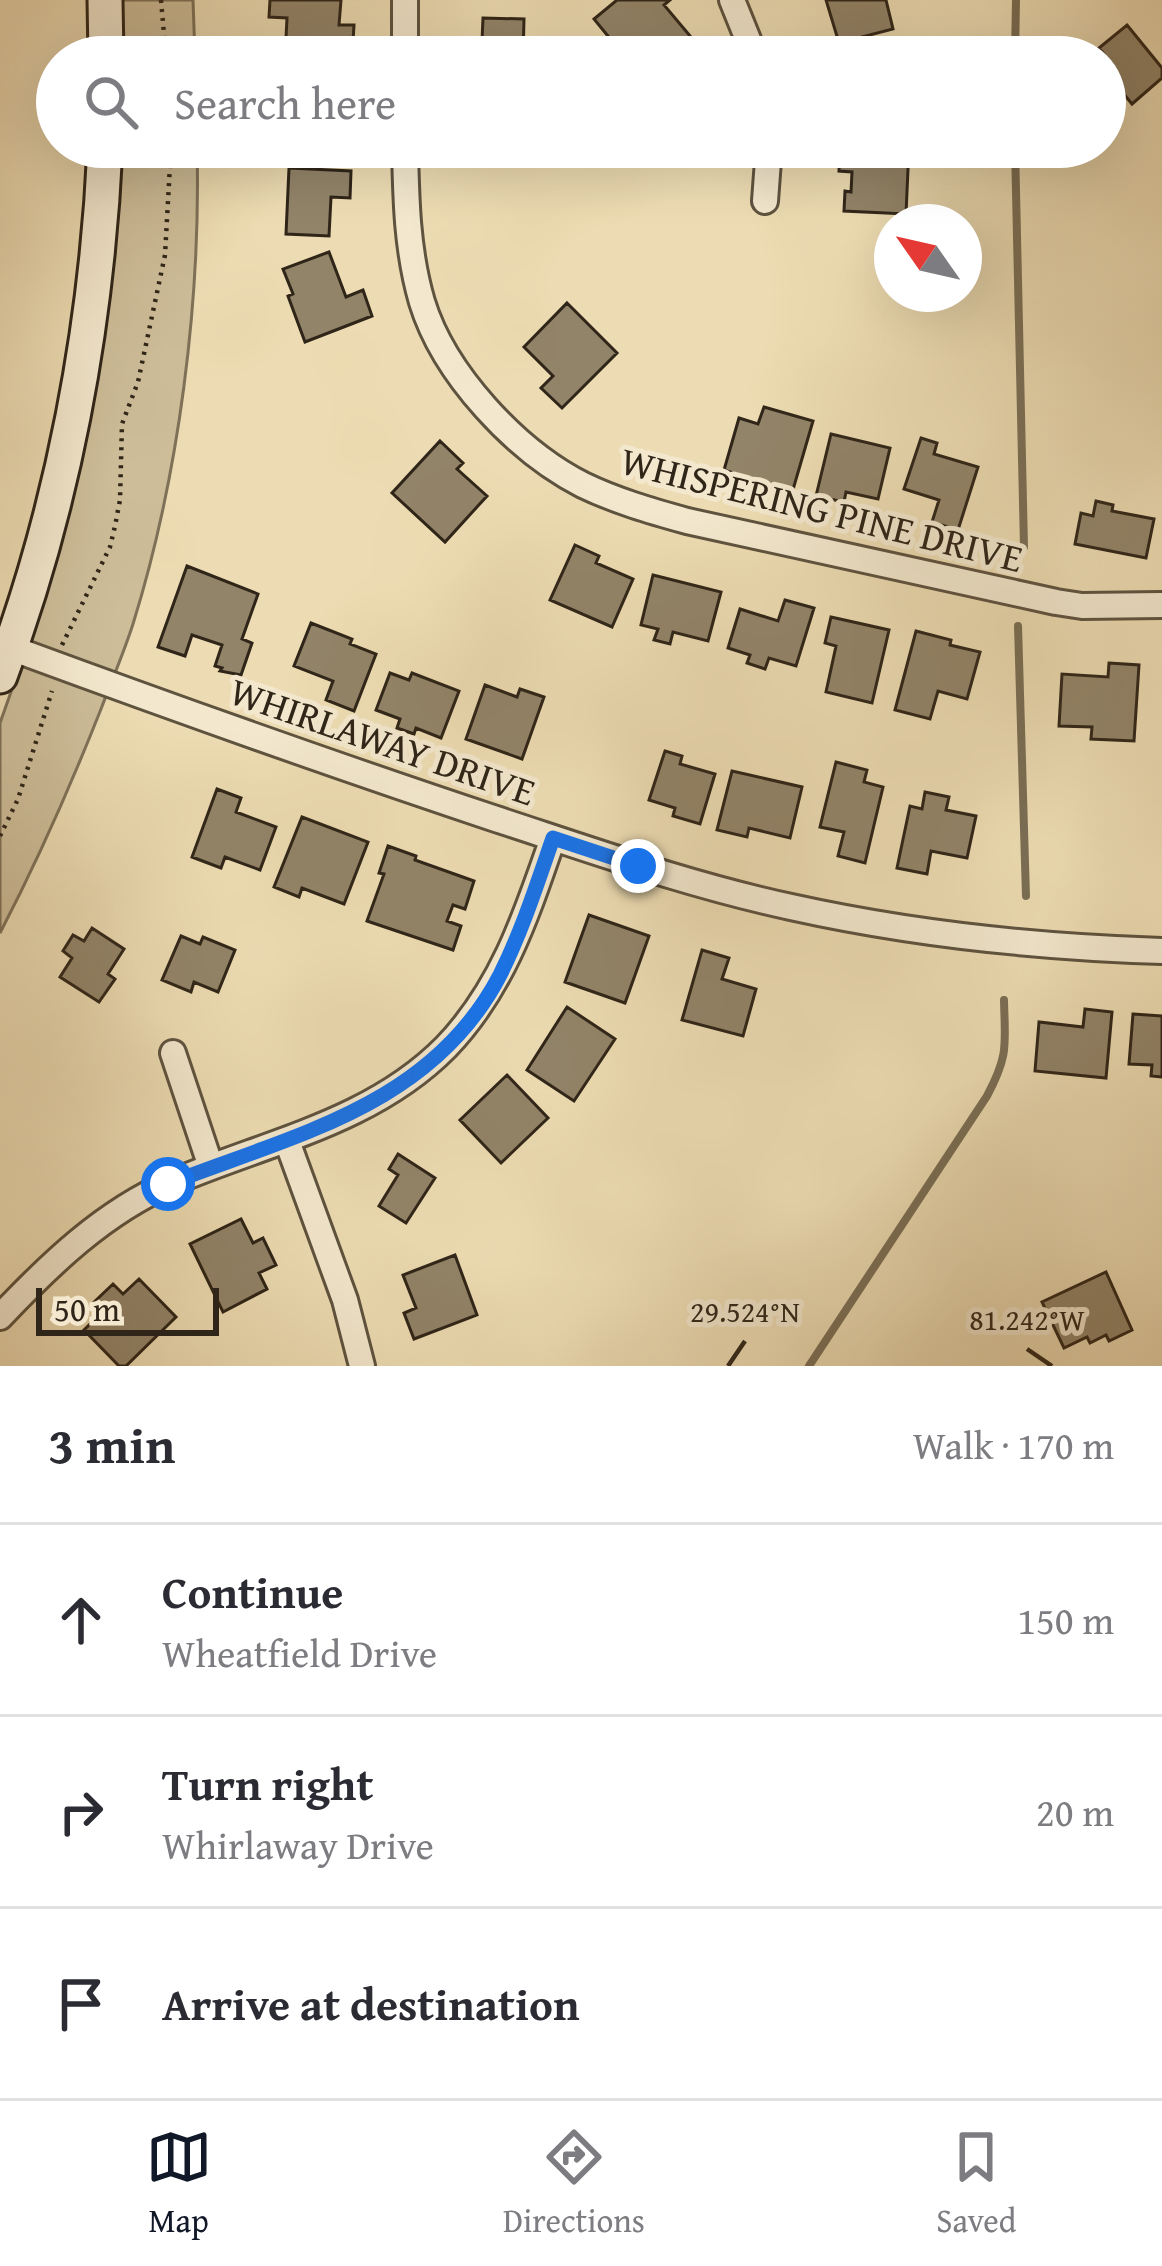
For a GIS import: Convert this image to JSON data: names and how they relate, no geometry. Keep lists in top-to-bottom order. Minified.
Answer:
{"streets":{"street":["WHISPERING PINE DRIVE","WHIRLAWAY DRIVE"]},"scale_bar":"50 m","north":"top left","page":{"search":"Search here","scale":"50 m","heading":["3 min","Walk · 170 m"],"list":[["Continue","Wheatfield Drive","150 m"],["Turn right","Whirlaway Drive","20 m"],"Arrive at destination"],"nav":["Map","Directions","Saved"]},"coordinates":["29.524°N","81.242°W"]}
